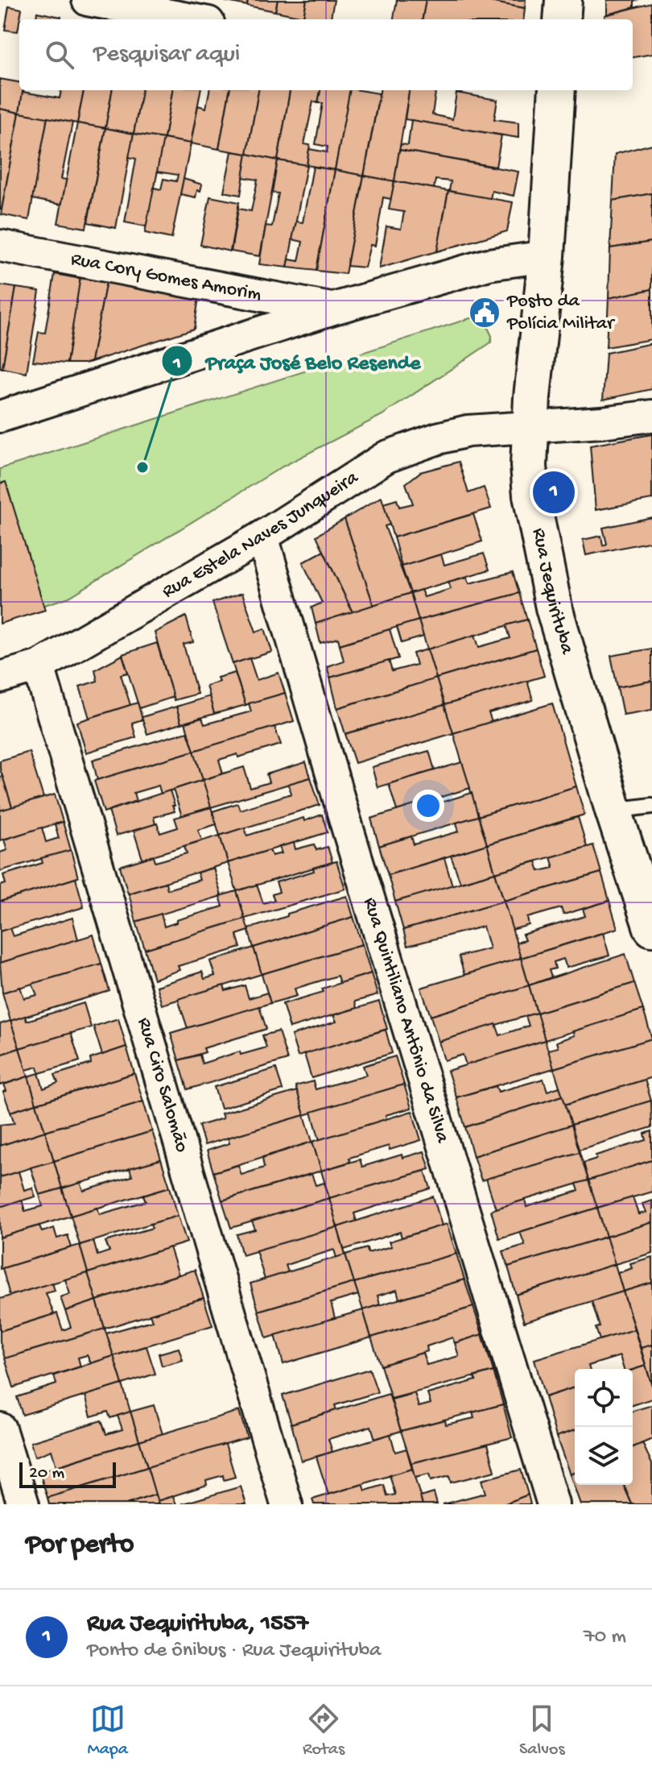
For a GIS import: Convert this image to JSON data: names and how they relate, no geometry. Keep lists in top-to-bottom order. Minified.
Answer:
{"streets":{"street":["Rua Cory Gomes Amorim","Rua Estela Naves Junqueira","Rua Jequirituba","Rua Quintiliano Antônio da Silva","Rua Ciro Salomão"]},"crossings":[["Rua Estela Naves Junqueira","Rua Jequirituba"],["Rua Estela Naves Junqueira","Rua Quintiliano Antônio da Silva"],["Rua Estela Naves Junqueira","Rua Ciro Salomão"]],"places":{"public building":["Posto da Polícia Militar"],"other":["Praça José Belo Resende"]},"scale_bar":"20 m","page":{"search":"Pesquisar aqui","pins":"1","scale":"20 m","heading":"Por perto","list":[{"mark":"1","name":"Rua Jequirituba, 1557","note":"Ponto de ônibus · Rua Jequirituba","value":"70 m"}],"nav":["Mapa","Rotas","Salvos"]}}
